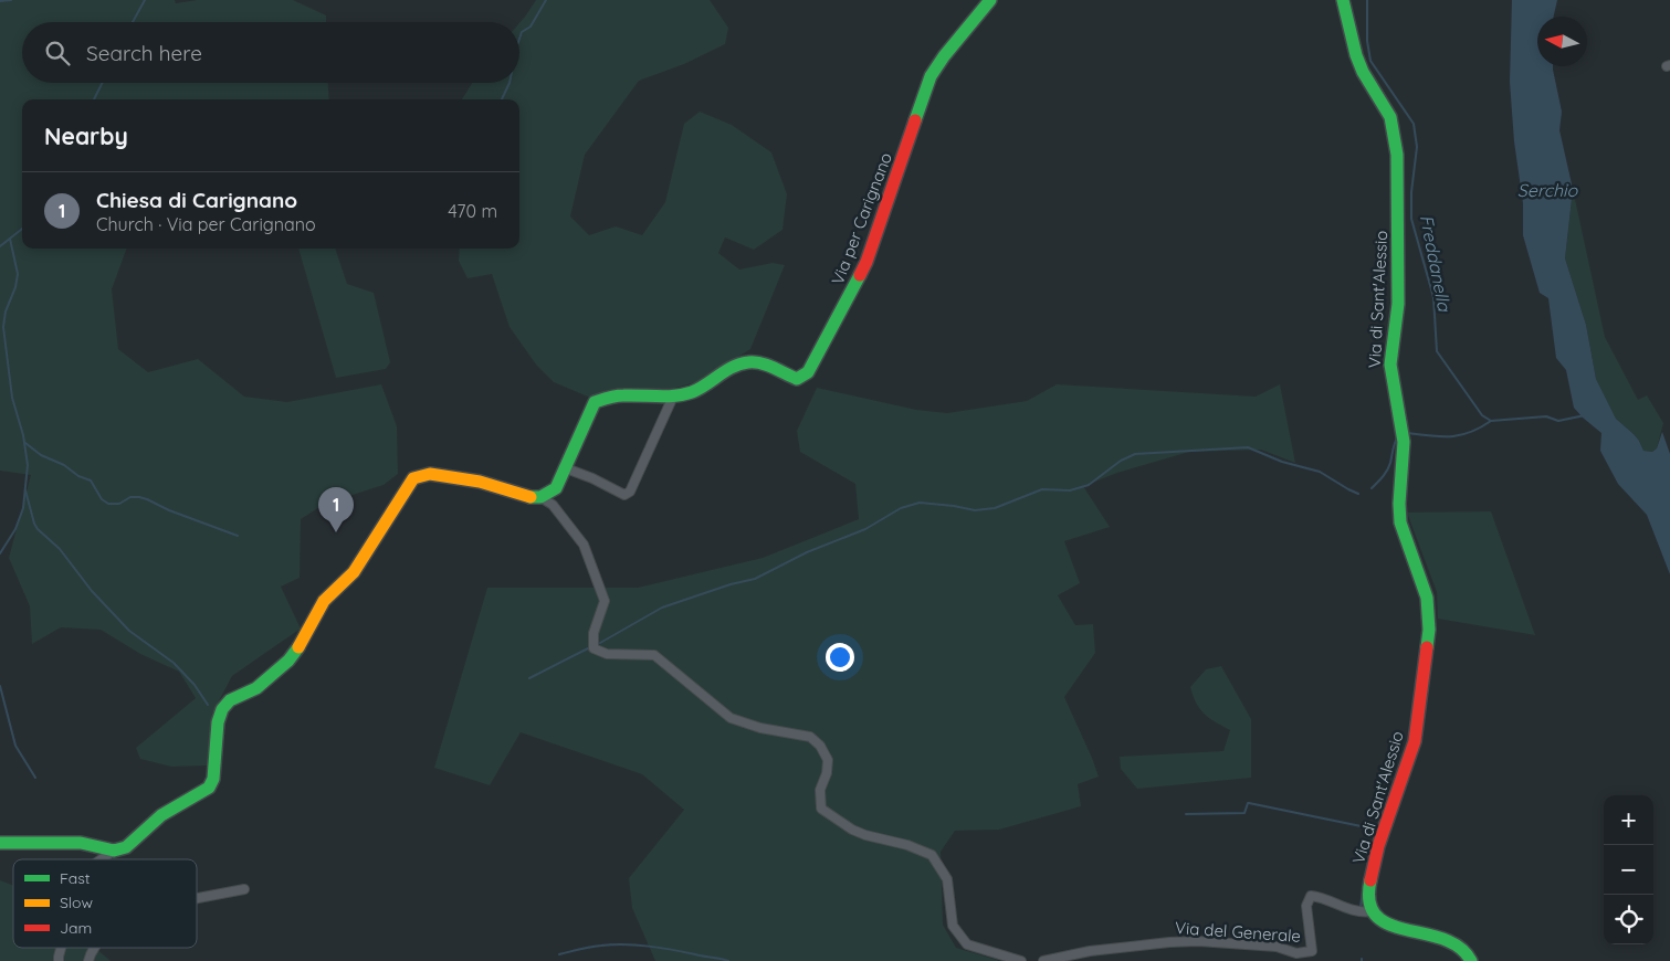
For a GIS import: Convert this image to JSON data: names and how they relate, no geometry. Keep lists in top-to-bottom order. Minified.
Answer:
{"streets":{"street":["Via per Carignano","Via di Sant'Alessio","Via del Generale"]},"crossings":[["Via di Sant'Alessio","Via del Generale"]],"water":["Serchio","Freddanella"],"legend":["Fast","Slow","Jam"],"north":"left","page":{"search":"Search here","heading":"Nearby","list":[{"mark":"1","name":"Chiesa di Carignano","note":"Church · Via per Carignano","value":"470 m"}],"pins":"1","map_buttons":["+","−"]}}
